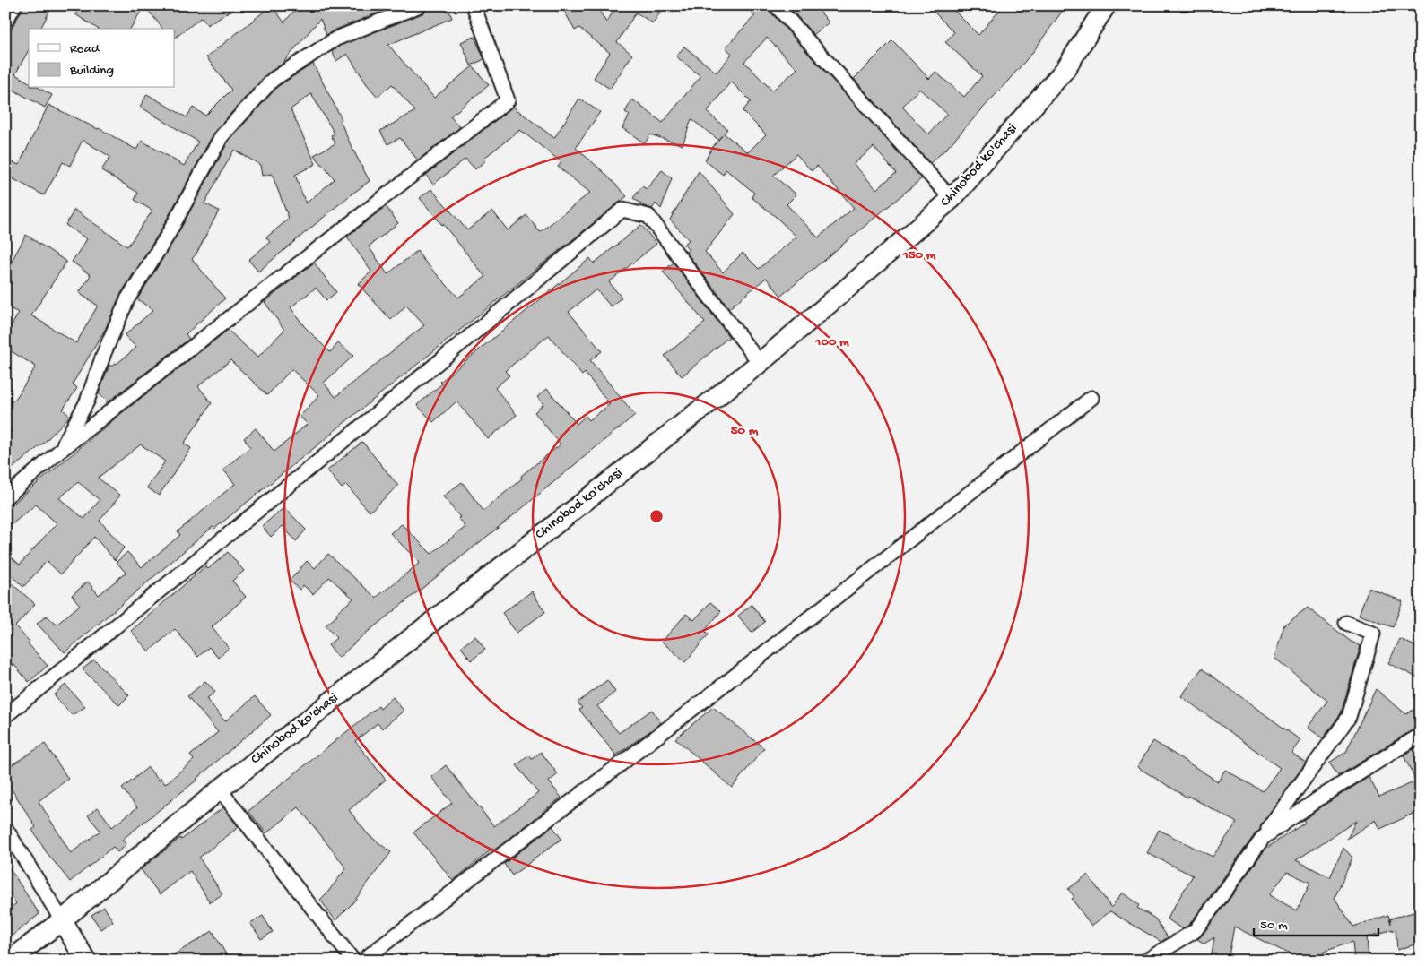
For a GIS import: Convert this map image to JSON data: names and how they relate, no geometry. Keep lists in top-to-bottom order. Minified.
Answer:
{"streets":{"street":["Chinobod ko'chasi"]},"legend":["Road","Building"],"scale_bar":"50 m","rings":["150 m","100 m","50 m"]}
